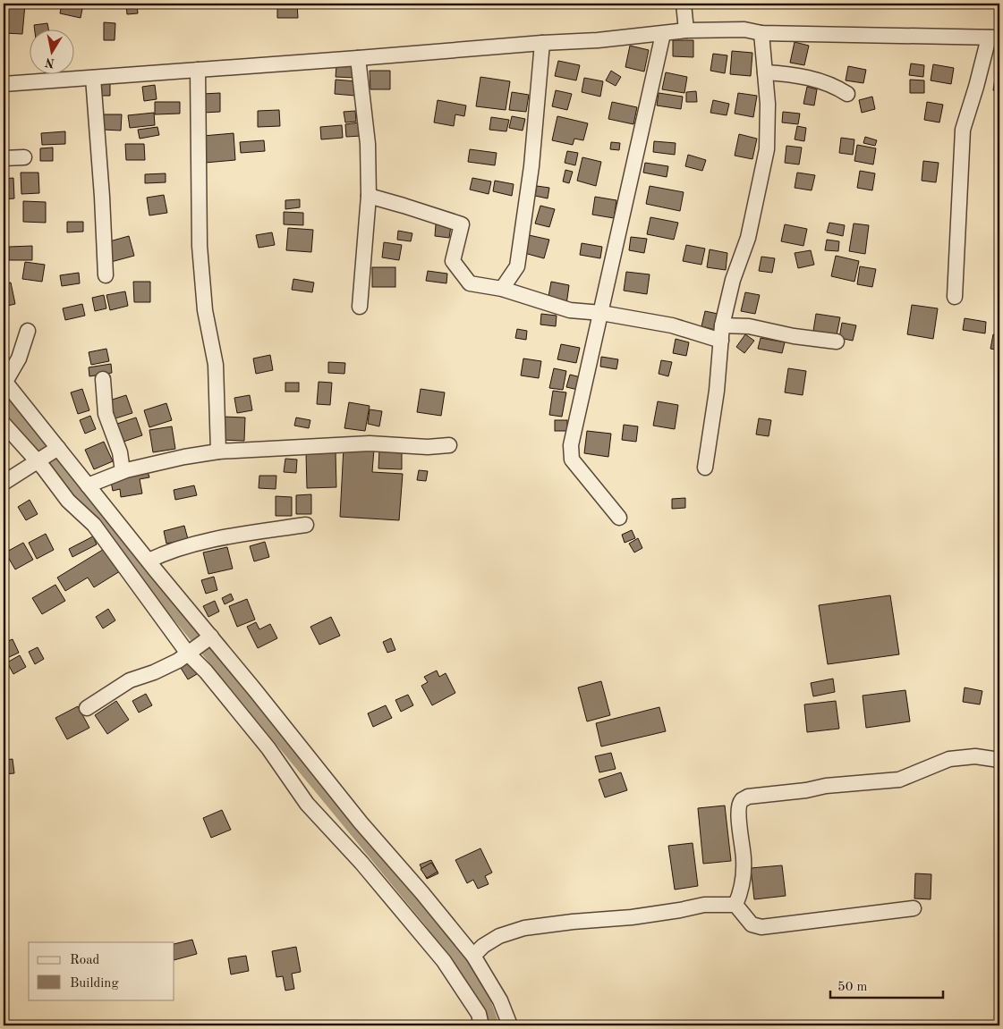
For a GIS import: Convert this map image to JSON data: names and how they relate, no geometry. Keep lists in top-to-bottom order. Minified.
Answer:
{"legend":["Road","Building"],"scale_bar":"50 m","north":"bottom"}
